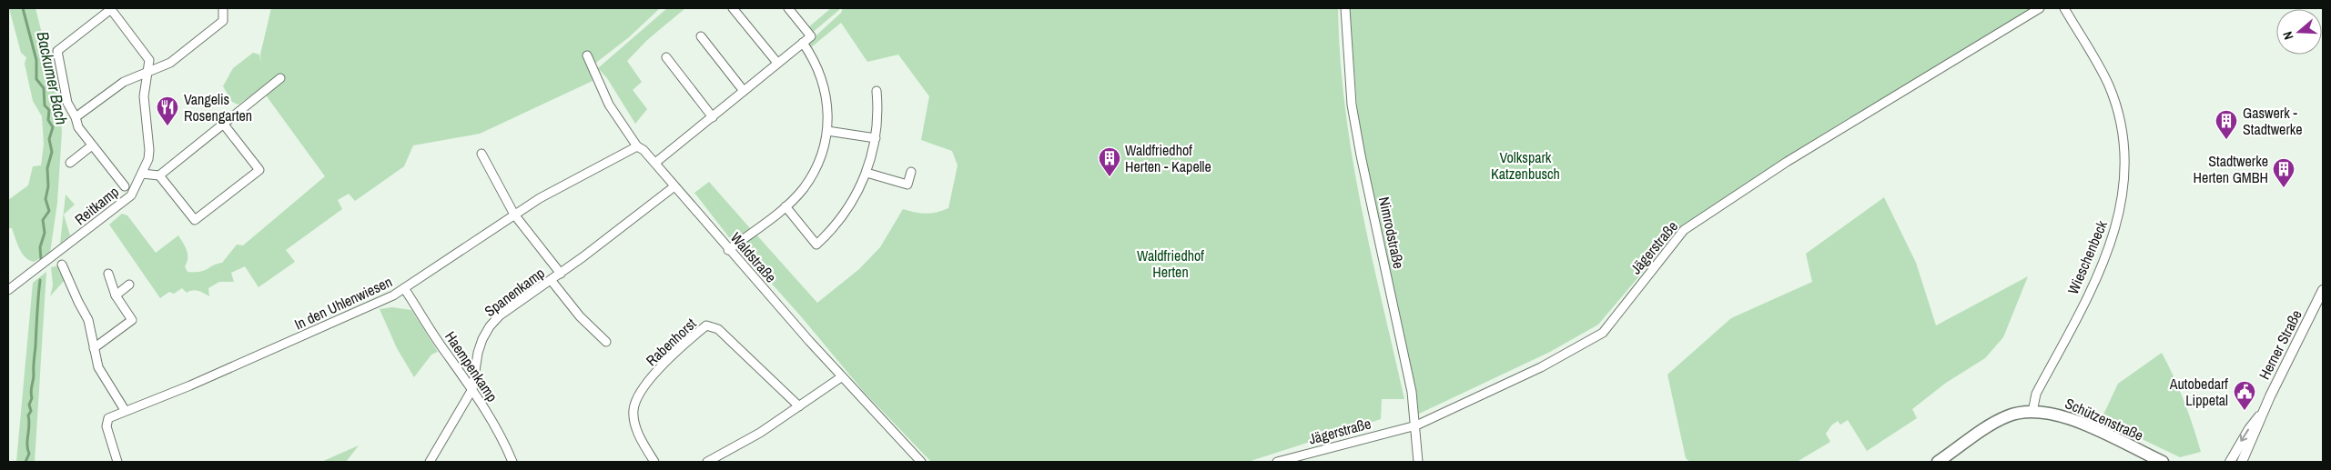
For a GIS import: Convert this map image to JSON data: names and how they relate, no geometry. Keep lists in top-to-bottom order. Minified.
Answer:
{"streets":{"main road":["Schützenstraße"],"street":["Reitkamp","Nimrodstraße","Jägerstraße","Waldstraße","Wieschenbeck","Spanenkamp","In den Uhlenwiesen","Rabenhorst","Herner Straße","Haempenkamp"]},"crossings":[["Nimrodstraße","Jägerstraße"],["Waldstraße","Spanenkamp"],["Waldstraße","In den Uhlenwiesen"],["Wieschenbeck","Schützenstraße"],["Spanenkamp","Haempenkamp"],["In den Uhlenwiesen","Haempenkamp"]],"water":["Backumer Bach"],"parks":["Volkspark Katzenbusch","Waldfriedhof Herten"],"places":{"restaurant":["Vangelis Rosengarten"],"building":["Gaswerk - Stadtwerke","Waldfriedhof Herten - Kapelle","Stadtwerke Herten GMBH"],"public building":["Autobedarf Lippetal"]},"north":"left"}
